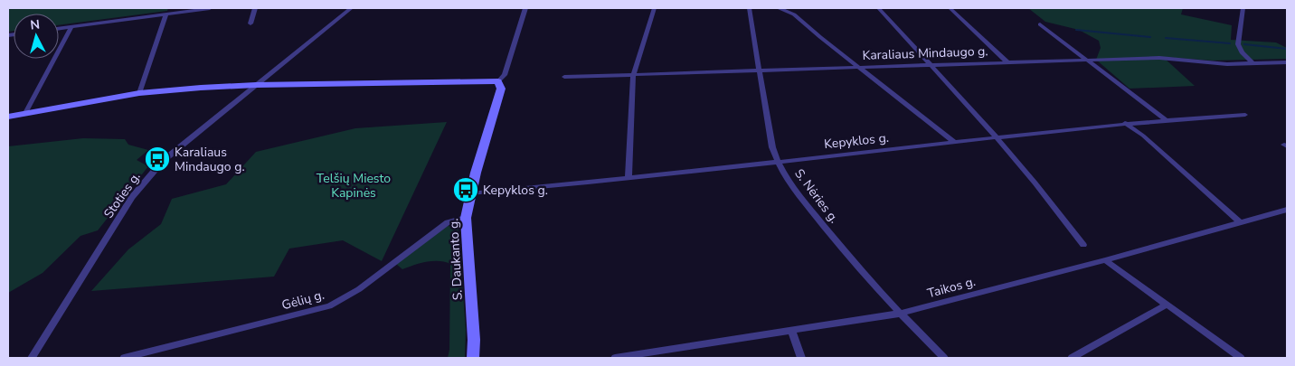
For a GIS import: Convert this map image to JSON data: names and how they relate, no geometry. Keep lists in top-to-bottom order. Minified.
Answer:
{"streets":{"main road":["S. Daukanto g."],"street":["Karaliaus Mindaugo g.","Kepyklos g.","Stoties g.","S. Nėries g.","Taikos g.","Gėlių g."]},"crossings":[["Karaliaus Mindaugo g.","S. Nėries g."],["Kepyklos g.","S. Nėries g."],["Kepyklos g.","S. Daukanto g."],["S. Nėries g.","Taikos g."],["S. Daukanto g.","Gėlių g."]],"parks":["Telšių Miesto Kapinės"],"places":{"bus stop":["Karaliaus Mindaugo g.","Kepyklos g."]},"north":"top"}
